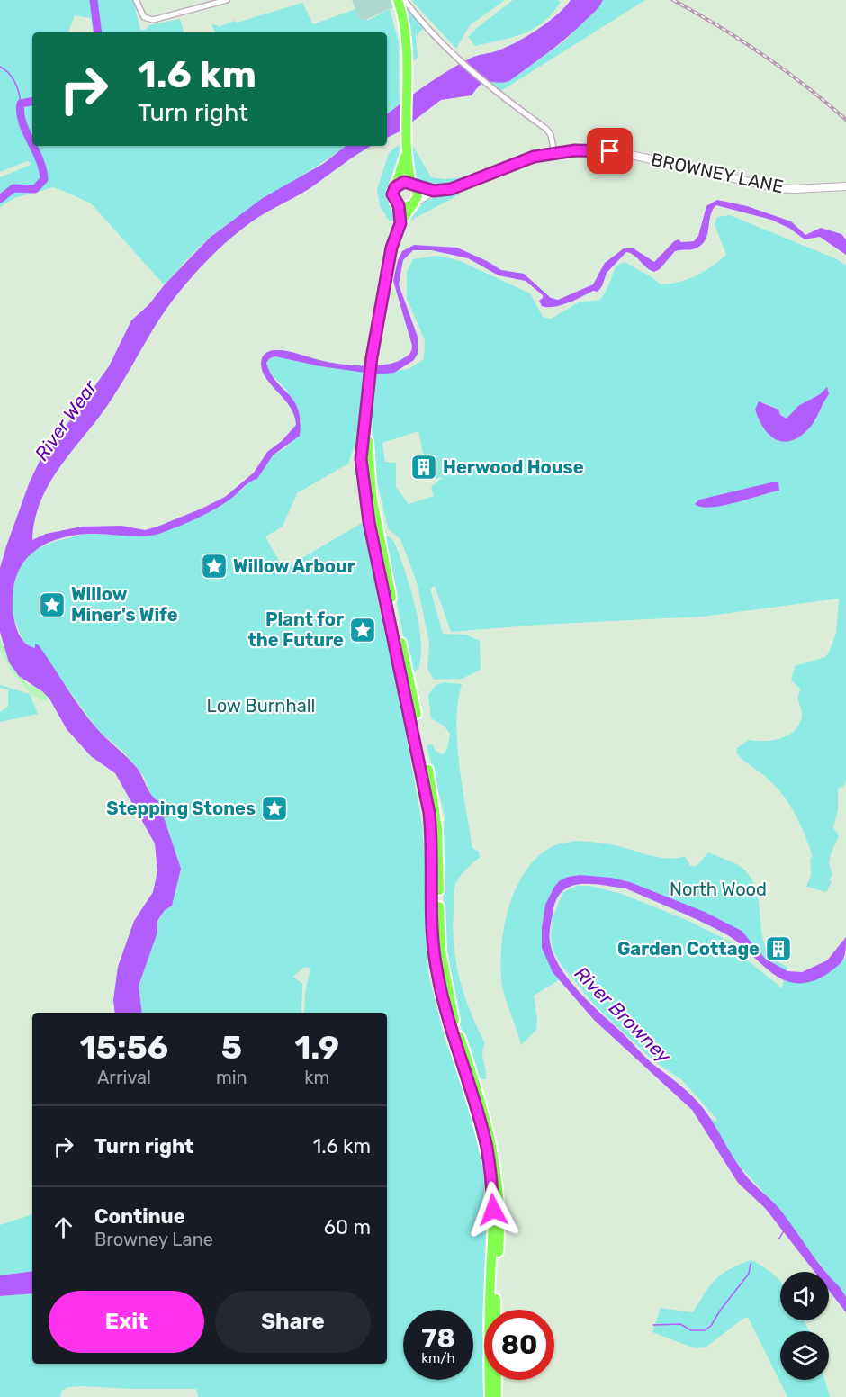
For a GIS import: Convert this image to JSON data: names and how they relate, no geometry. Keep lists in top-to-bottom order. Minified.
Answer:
{"streets":{"main road":["BROWNEY LANE"]},"water":["River Wear","River Browney"],"parks":["Low Burnhall","North Wood"],"places":{"building":["Herwood House","Garden Cottage"],"place":["Willow Arbour","Willow Miner's Wife","Plant for the Future","Stepping Stones"]},"page":{"turn":["1.6 km","Turn right"],"eta":["15:56","Arrival","5","min","1.9","km"],"list":[{"name":"Turn right","value":"1.6 km"},{"name":"Continue","note":"Browney Lane","value":"60 m"}],"buttons":["Exit","Share"],"speed":"78 km/h","limit":"80"}}
